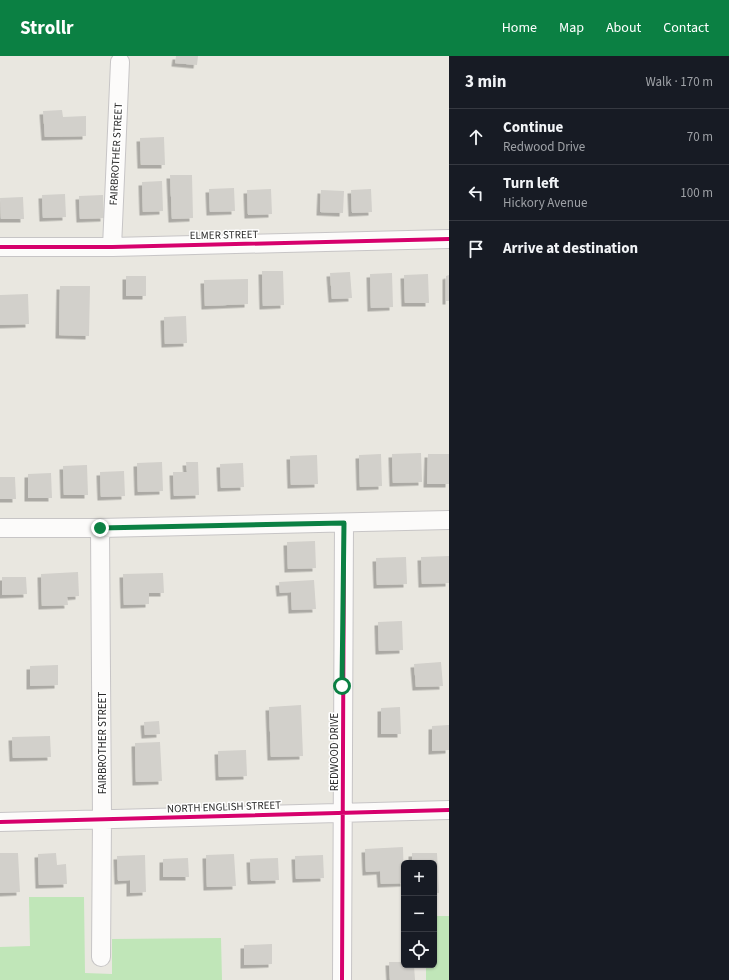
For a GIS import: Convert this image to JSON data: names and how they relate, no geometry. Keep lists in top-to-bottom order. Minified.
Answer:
{"streets":{"street":["FAIRBROTHER STREET","ELMER STREET","REDWOOD DRIVE","NORTH ENGLISH STREET"]},"crossings":[["FAIRBROTHER STREET","ELMER STREET"],["FAIRBROTHER STREET","NORTH ENGLISH STREET"],["REDWOOD DRIVE","NORTH ENGLISH STREET"]],"page":{"header":"Strollr","nav":["Home","Map","About","Contact"],"heading":["3 min","Walk · 170 m"],"list":[["Continue","Redwood Drive","70 m"],["Turn left","Hickory Avenue","100 m"],"Arrive at destination"],"map_buttons":["+","−"]}}
